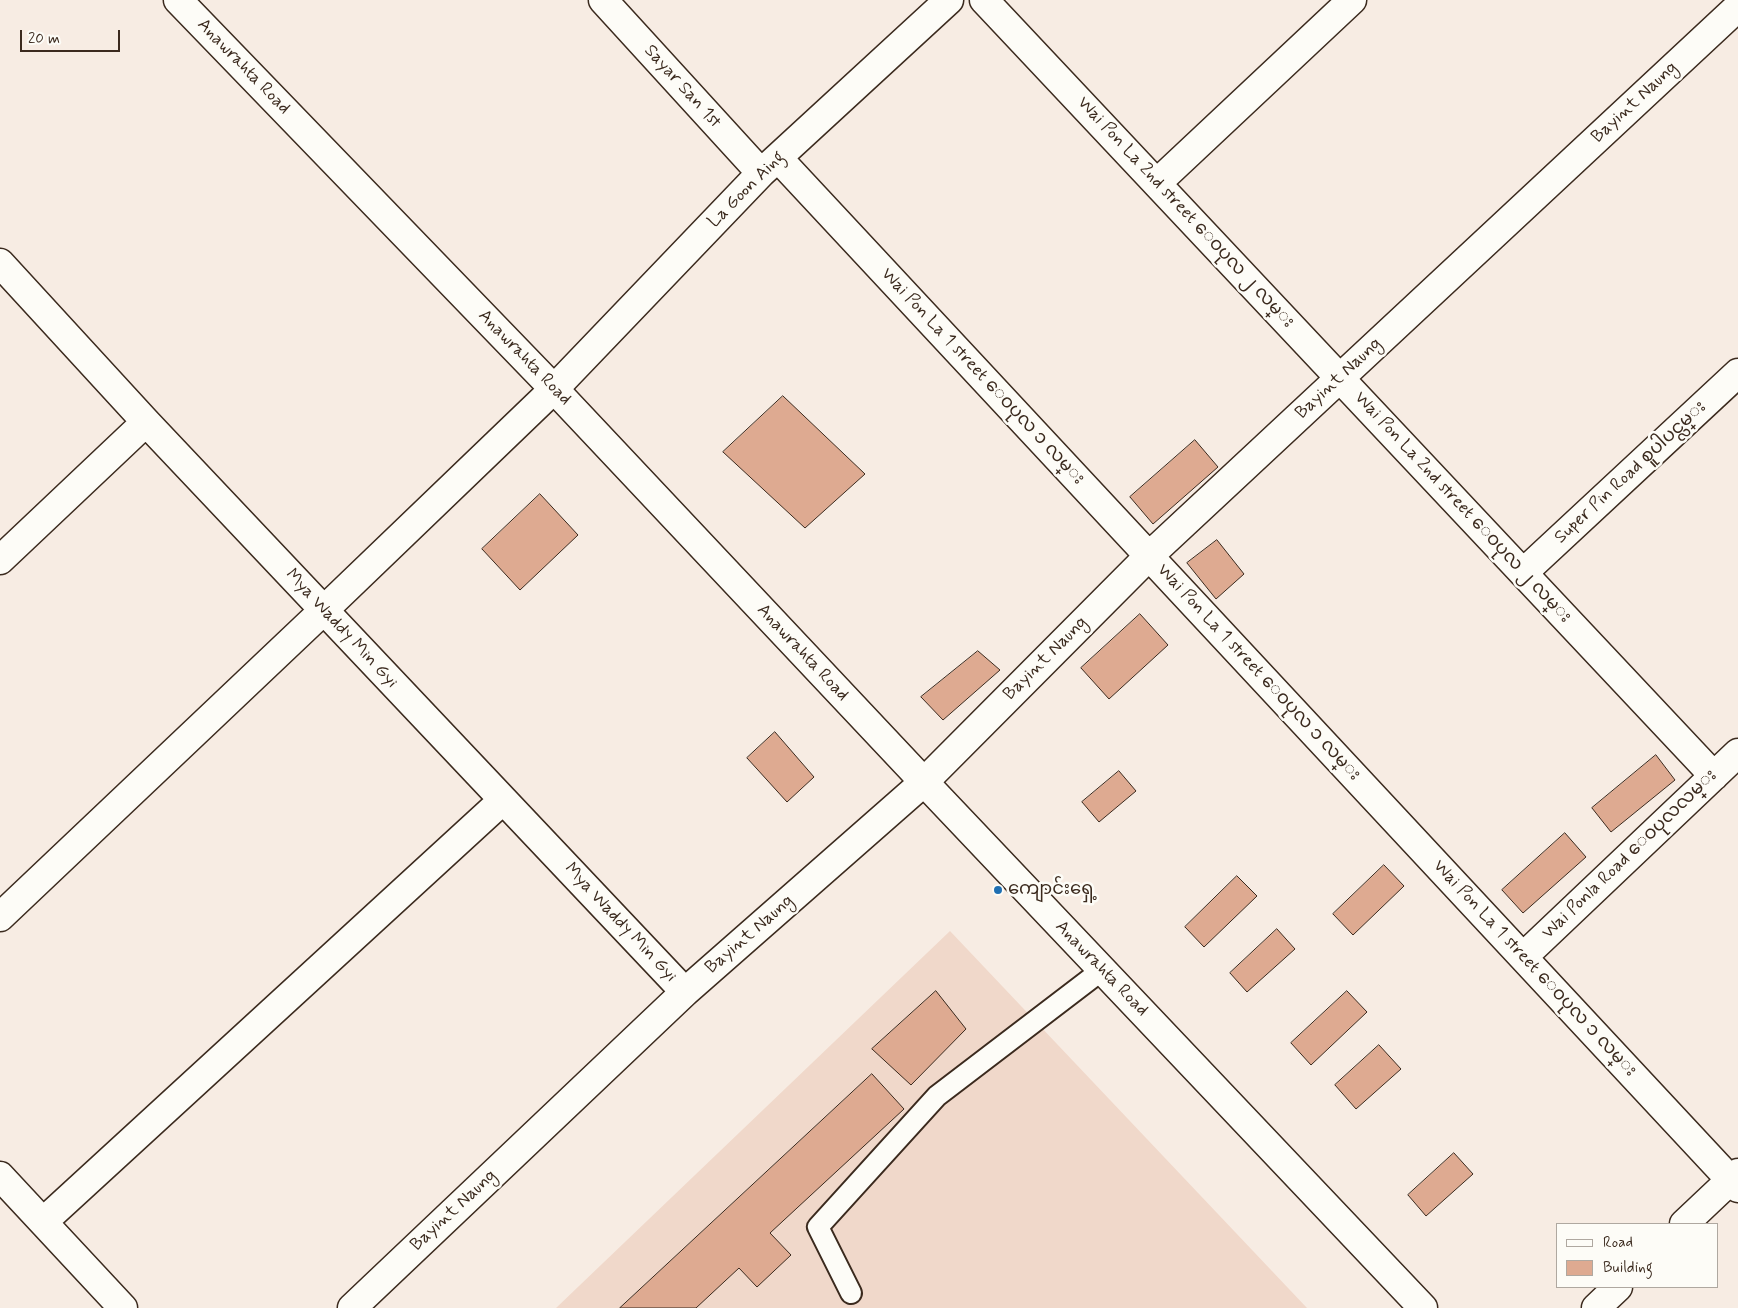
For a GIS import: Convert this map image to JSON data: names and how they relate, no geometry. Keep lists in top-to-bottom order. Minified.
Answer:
{"streets":{"street":["Anawrahta Road","Sayar San 1st","Bayint Naung","La Goon Aing","Wai Pon La 2nd street ေဝပုလ ၂ လမ္း","Wai Pon La 1 street ေဝပုလ ၁ လမ္း","Super Pin Road စူပါပင္လမ္း","Mya Waddy Min Gyi","Wai Ponla Road ေဝပုလလမ္း"]},"crossings":[["Anawrahta Road","Bayint Naung"],["Anawrahta Road","La Goon Aing"],["Sayar San 1st","La Goon Aing"],["Sayar San 1st","Wai Pon La 1 street ေဝပုလ ၁ လမ္း"],["Bayint Naung","Wai Pon La 2nd street ေဝပုလ ၂ လမ္း"],["Bayint Naung","Wai Pon La 1 street ေဝပုလ ၁ လမ္း"],["Bayint Naung","Mya Waddy Min Gyi"],["La Goon Aing","Wai Pon La 1 street ေဝပုလ ၁ လမ္း"],["La Goon Aing","Mya Waddy Min Gyi"],["Wai Pon La 2nd street ေဝပုလ ၂ လမ္း","Super Pin Road စူပါပင္လမ္း"],["Wai Pon La 2nd street ေဝပုလ ၂ လမ္း","Wai Ponla Road ေဝပုလလမ္း"],["Wai Pon La 1 street ေဝပုလ ၁ လမ္း","Wai Ponla Road ေဝပုလလမ္း"]],"places":["ကျောင်းရှေ့"],"legend":["Road","Building"],"scale_bar":"20 m"}
